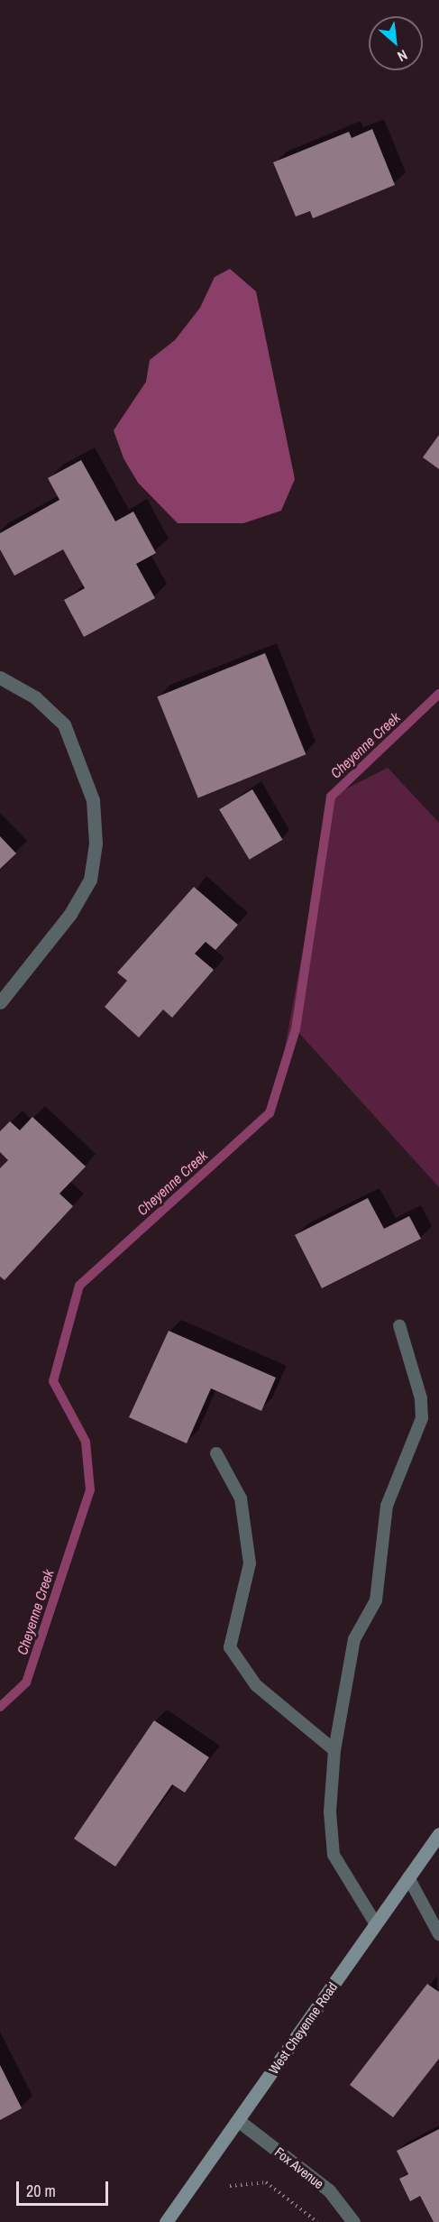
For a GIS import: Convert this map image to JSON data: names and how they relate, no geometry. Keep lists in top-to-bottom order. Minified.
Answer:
{"streets":{"main road":["West Cheyenne Road"],"street":["Fox Avenue"]},"crossings":[["West Cheyenne Road","Fox Avenue"]],"water":["Cheyenne Creek"],"scale_bar":"20 m","north":"bottom right"}
